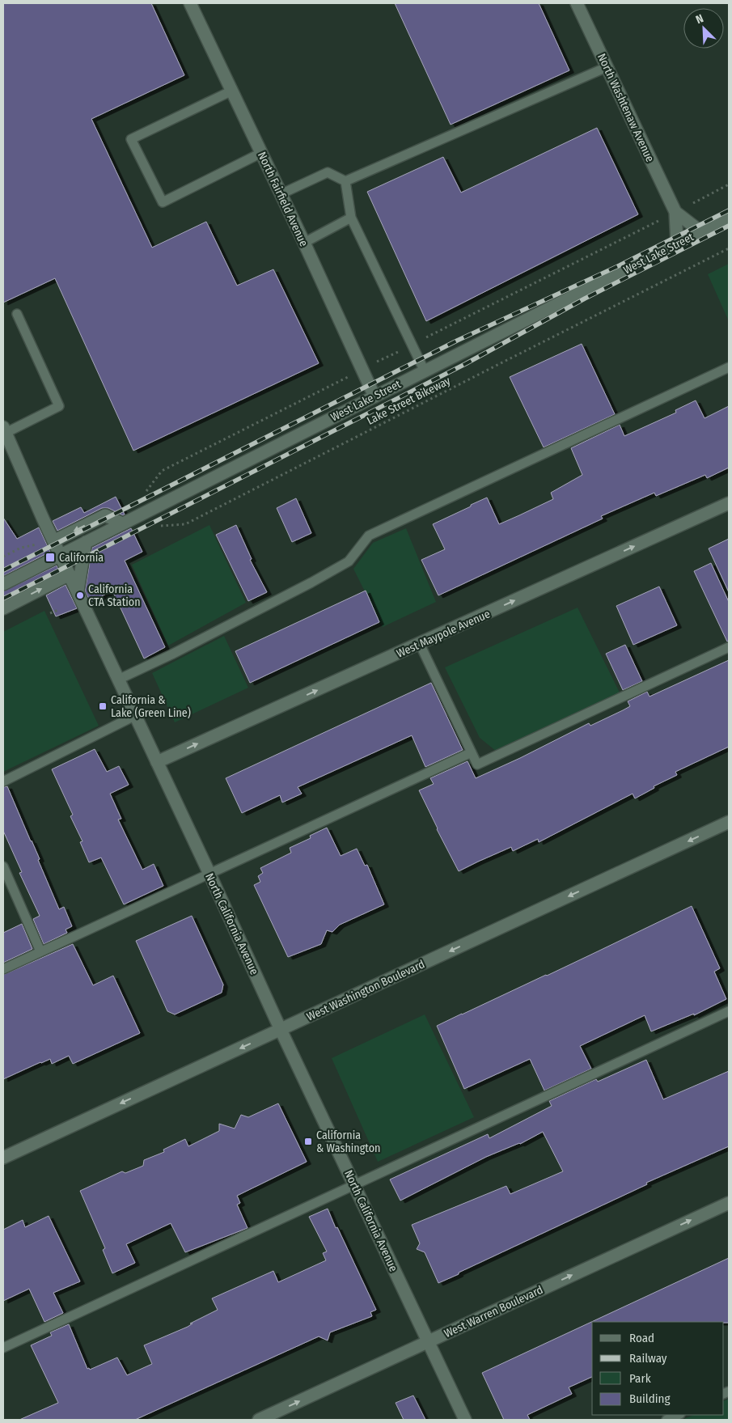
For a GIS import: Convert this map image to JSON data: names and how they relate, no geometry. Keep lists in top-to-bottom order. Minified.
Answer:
{"streets":{"street":["North Washtenaw Avenue","North Fairfield Avenue","West Lake Street","West Maypole Avenue","North California Avenue","West Washington Boulevard","West Warren Boulevard"],"path":["Lake Street Bikeway"]},"crossings":[["North Washtenaw Avenue","West Lake Street"],["North Fairfield Avenue","West Lake Street"],["West Lake Street","North California Avenue"],["West Maypole Avenue","North California Avenue"],["North California Avenue","West Washington Boulevard"],["North California Avenue","West Warren Boulevard"]],"one_way":["West Maypole Avenue","West Washington Boulevard","West Warren Boulevard"],"places":{"transit":["California","California & Lake (Green Line)","California & Washington"],"other":["California CTA Station"]},"legend":["Road","Railway","Park","Building"],"north":"top left"}
